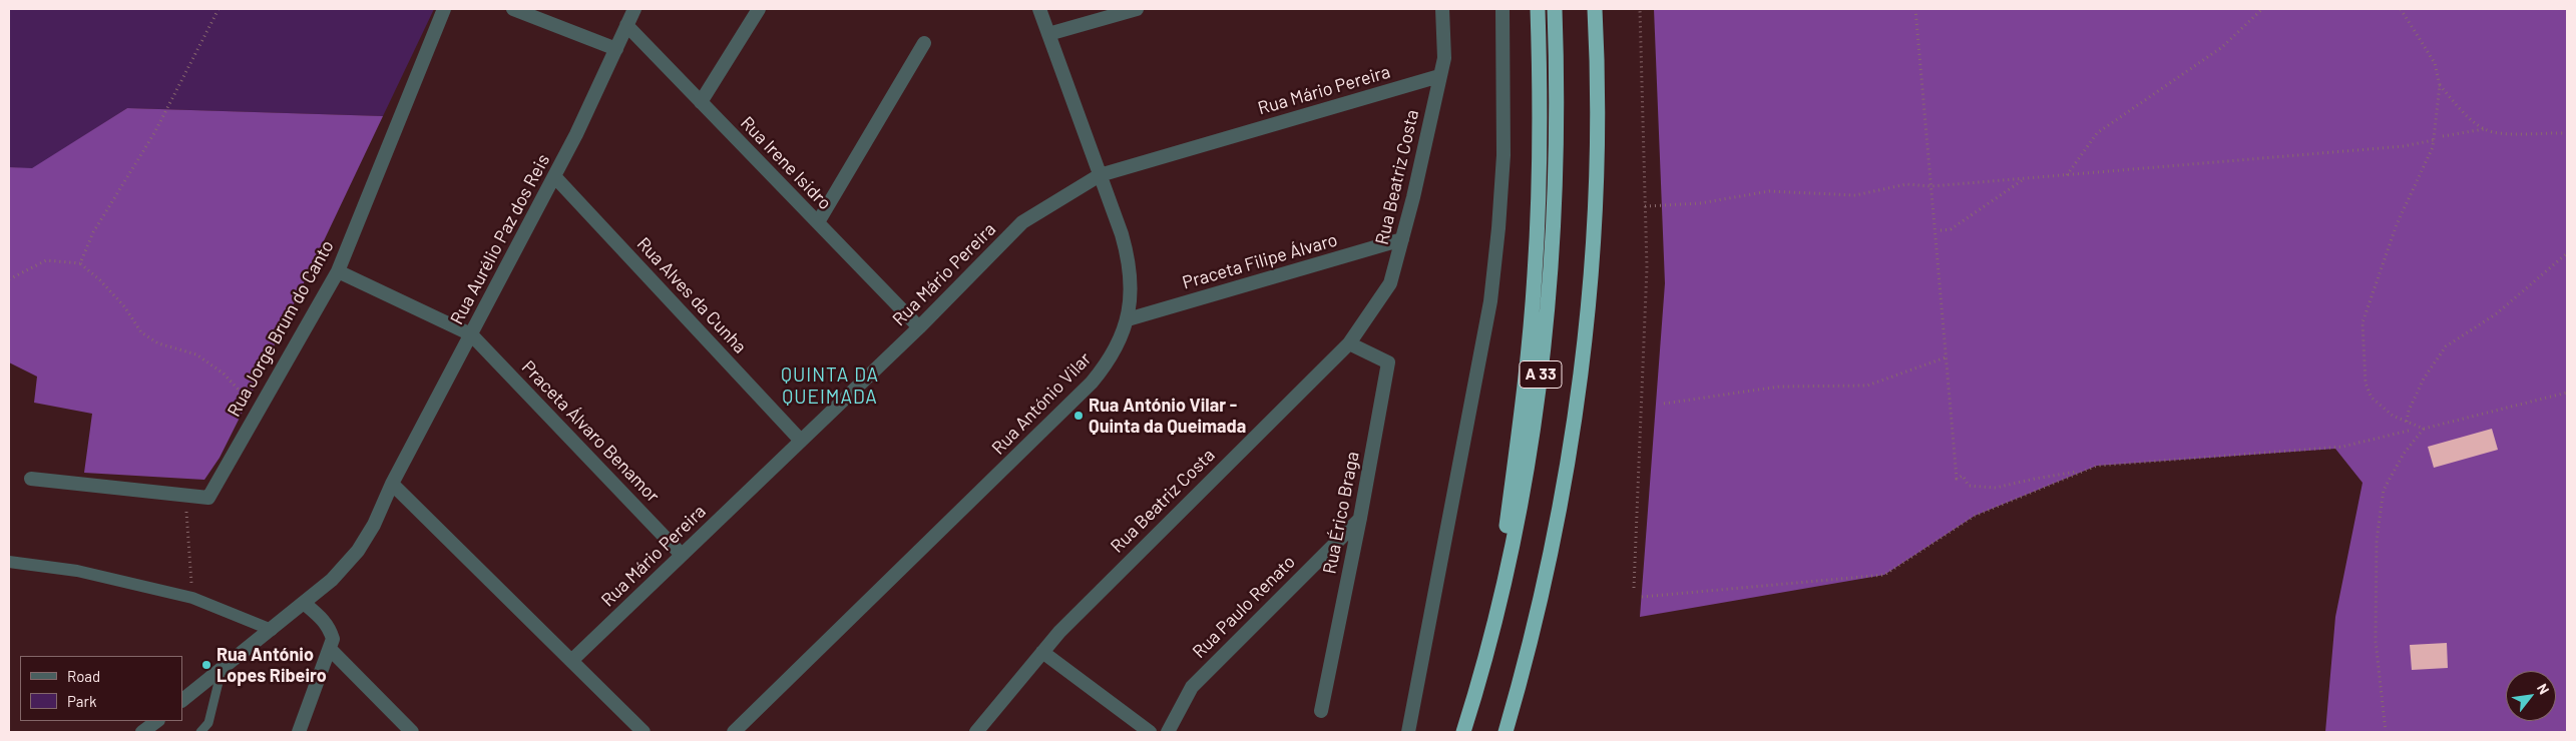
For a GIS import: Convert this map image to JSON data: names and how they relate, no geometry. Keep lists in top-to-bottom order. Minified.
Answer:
{"streets":{"highway":["A 33"],"street":["Rua Mário Pereira","Rua Irene Isidro","Rua Beatriz Costa","Rua Aurélio Paz dos Reis","Praceta Filipe Álvaro","Rua Alves da Cunha","Rua Jorge Brum do Canto","Rua António Vilar","Praceta Álvaro Benamor","Rua Érico Braga","Rua Paulo Renato"]},"crossings":[["Rua Mário Pereira","Rua Irene Isidro"],["Rua Mário Pereira","Rua Beatriz Costa"],["Rua Mário Pereira","Rua Alves da Cunha"],["Rua Mário Pereira","Rua António Vilar"],["Rua Mário Pereira","Praceta Álvaro Benamor"],["Rua Irene Isidro","Rua Aurélio Paz dos Reis"],["Rua Beatriz Costa","Praceta Filipe Álvaro"],["Rua Beatriz Costa","Rua Érico Braga"],["Rua Aurélio Paz dos Reis","Rua Alves da Cunha"],["Rua Aurélio Paz dos Reis","Praceta Álvaro Benamor"],["Praceta Filipe Álvaro","Rua António Vilar"],["Rua Érico Braga","Rua Paulo Renato"]],"districts":["QUINTA DA QUEIMADA"],"places":["Rua António Vilar - Quinta da Queimada","Rua António Lopes Ribeiro"],"legend":["Road","Park"],"north":"top right"}
